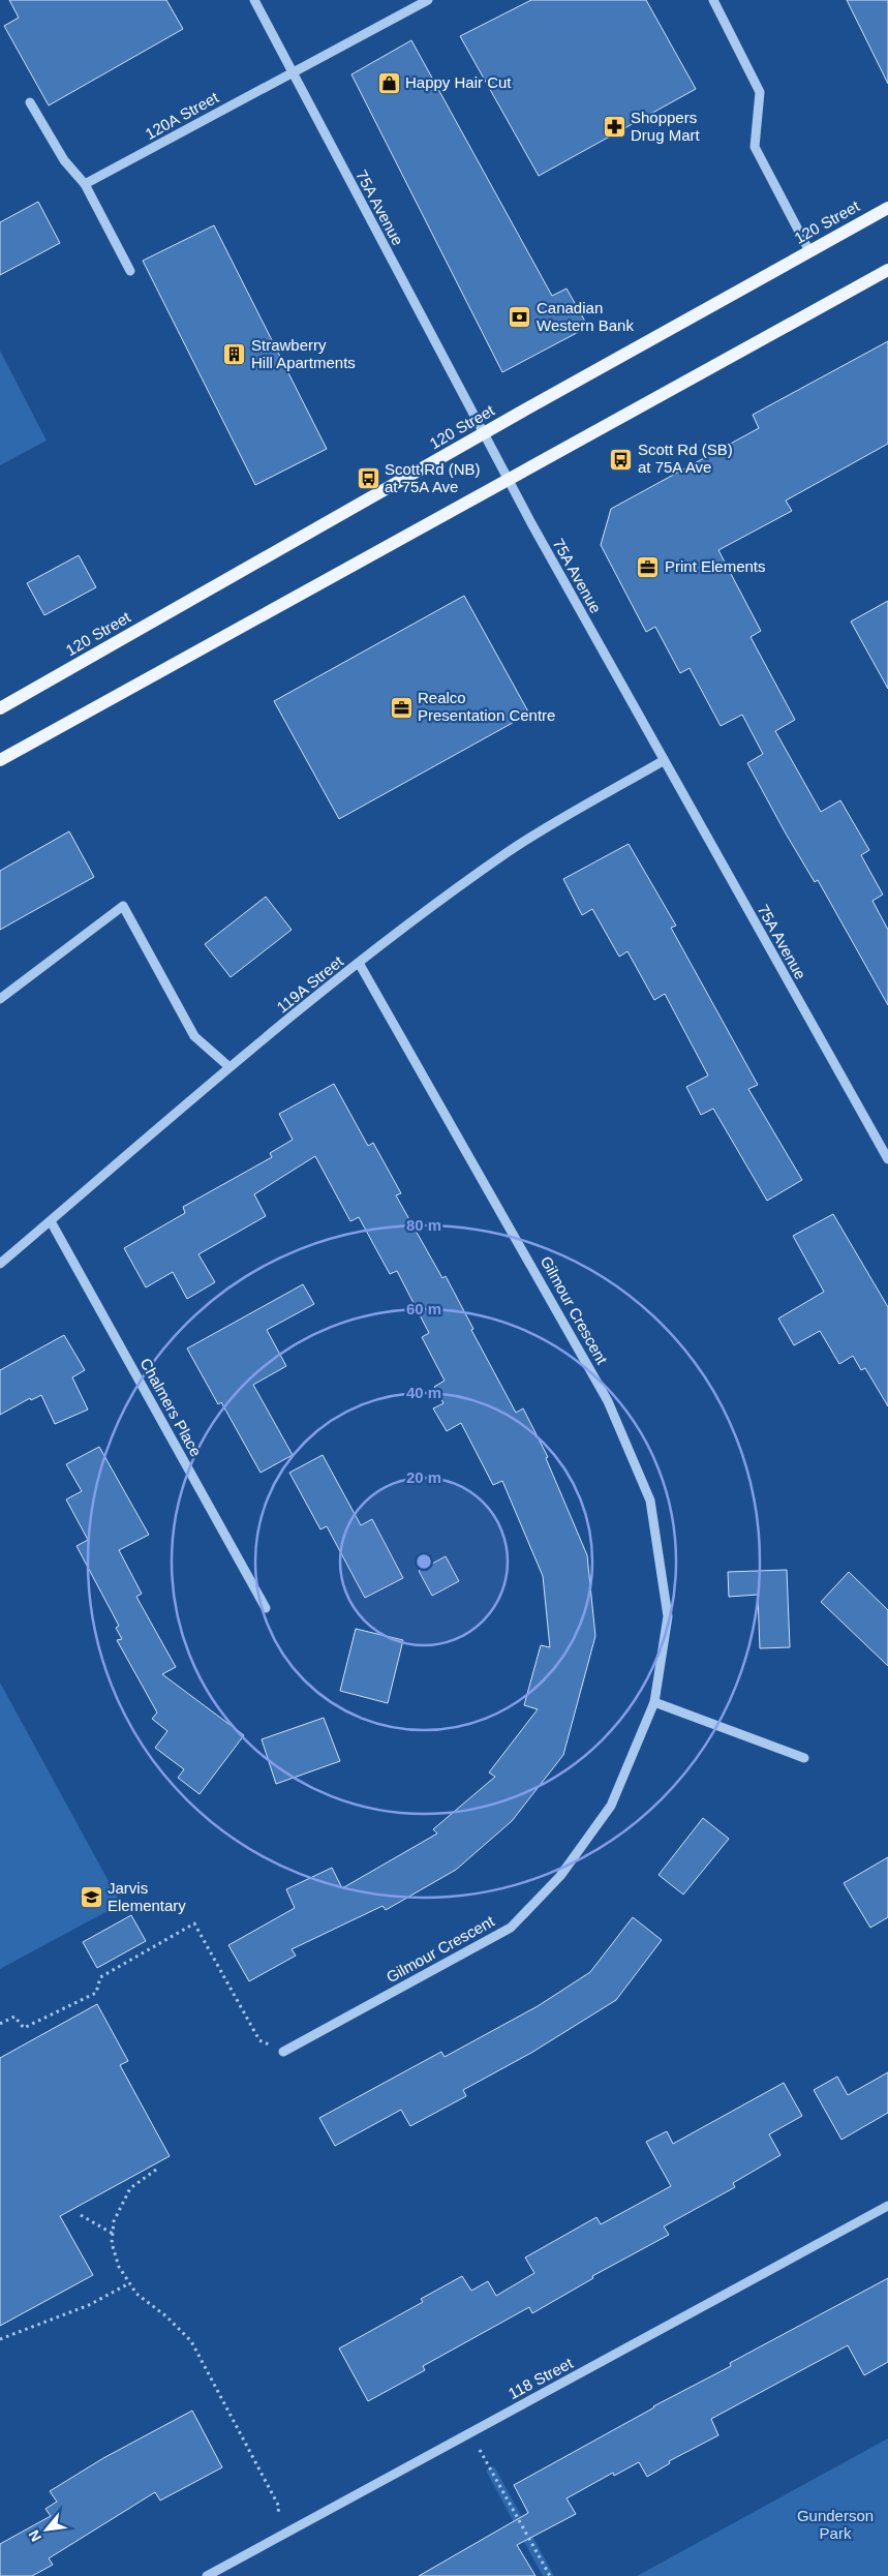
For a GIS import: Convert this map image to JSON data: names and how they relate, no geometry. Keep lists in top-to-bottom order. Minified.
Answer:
{"streets":{"main road":["120 Street"],"street":["120A Street","75A Avenue","119A Street","Gilmour Crescent","Chalmers Place","118 Street"]},"crossings":[["120A Street","75A Avenue"],["75A Avenue","120 Street"],["75A Avenue","119A Street"],["119A Street","Gilmour Crescent"],["119A Street","Chalmers Place"]],"parks":["Gunderson Park"],"places":{"shop":["Happy Hair Cut"],"pharmacy":["Shoppers Drug Mart"],"bank":["Canadian Western Bank"],"building":["Strawberry Hill Apartments"],"bus stop":["Scott Rd (SB) at 75A Ave","Scott Rd (NB) at 75A Ave"],"office":["Print Elements","Realco Presentation Centre"],"school or university":["Jarvis Elementary"]},"north":"bottom left","rings":["80 m","60 m","40 m","20 m"]}
